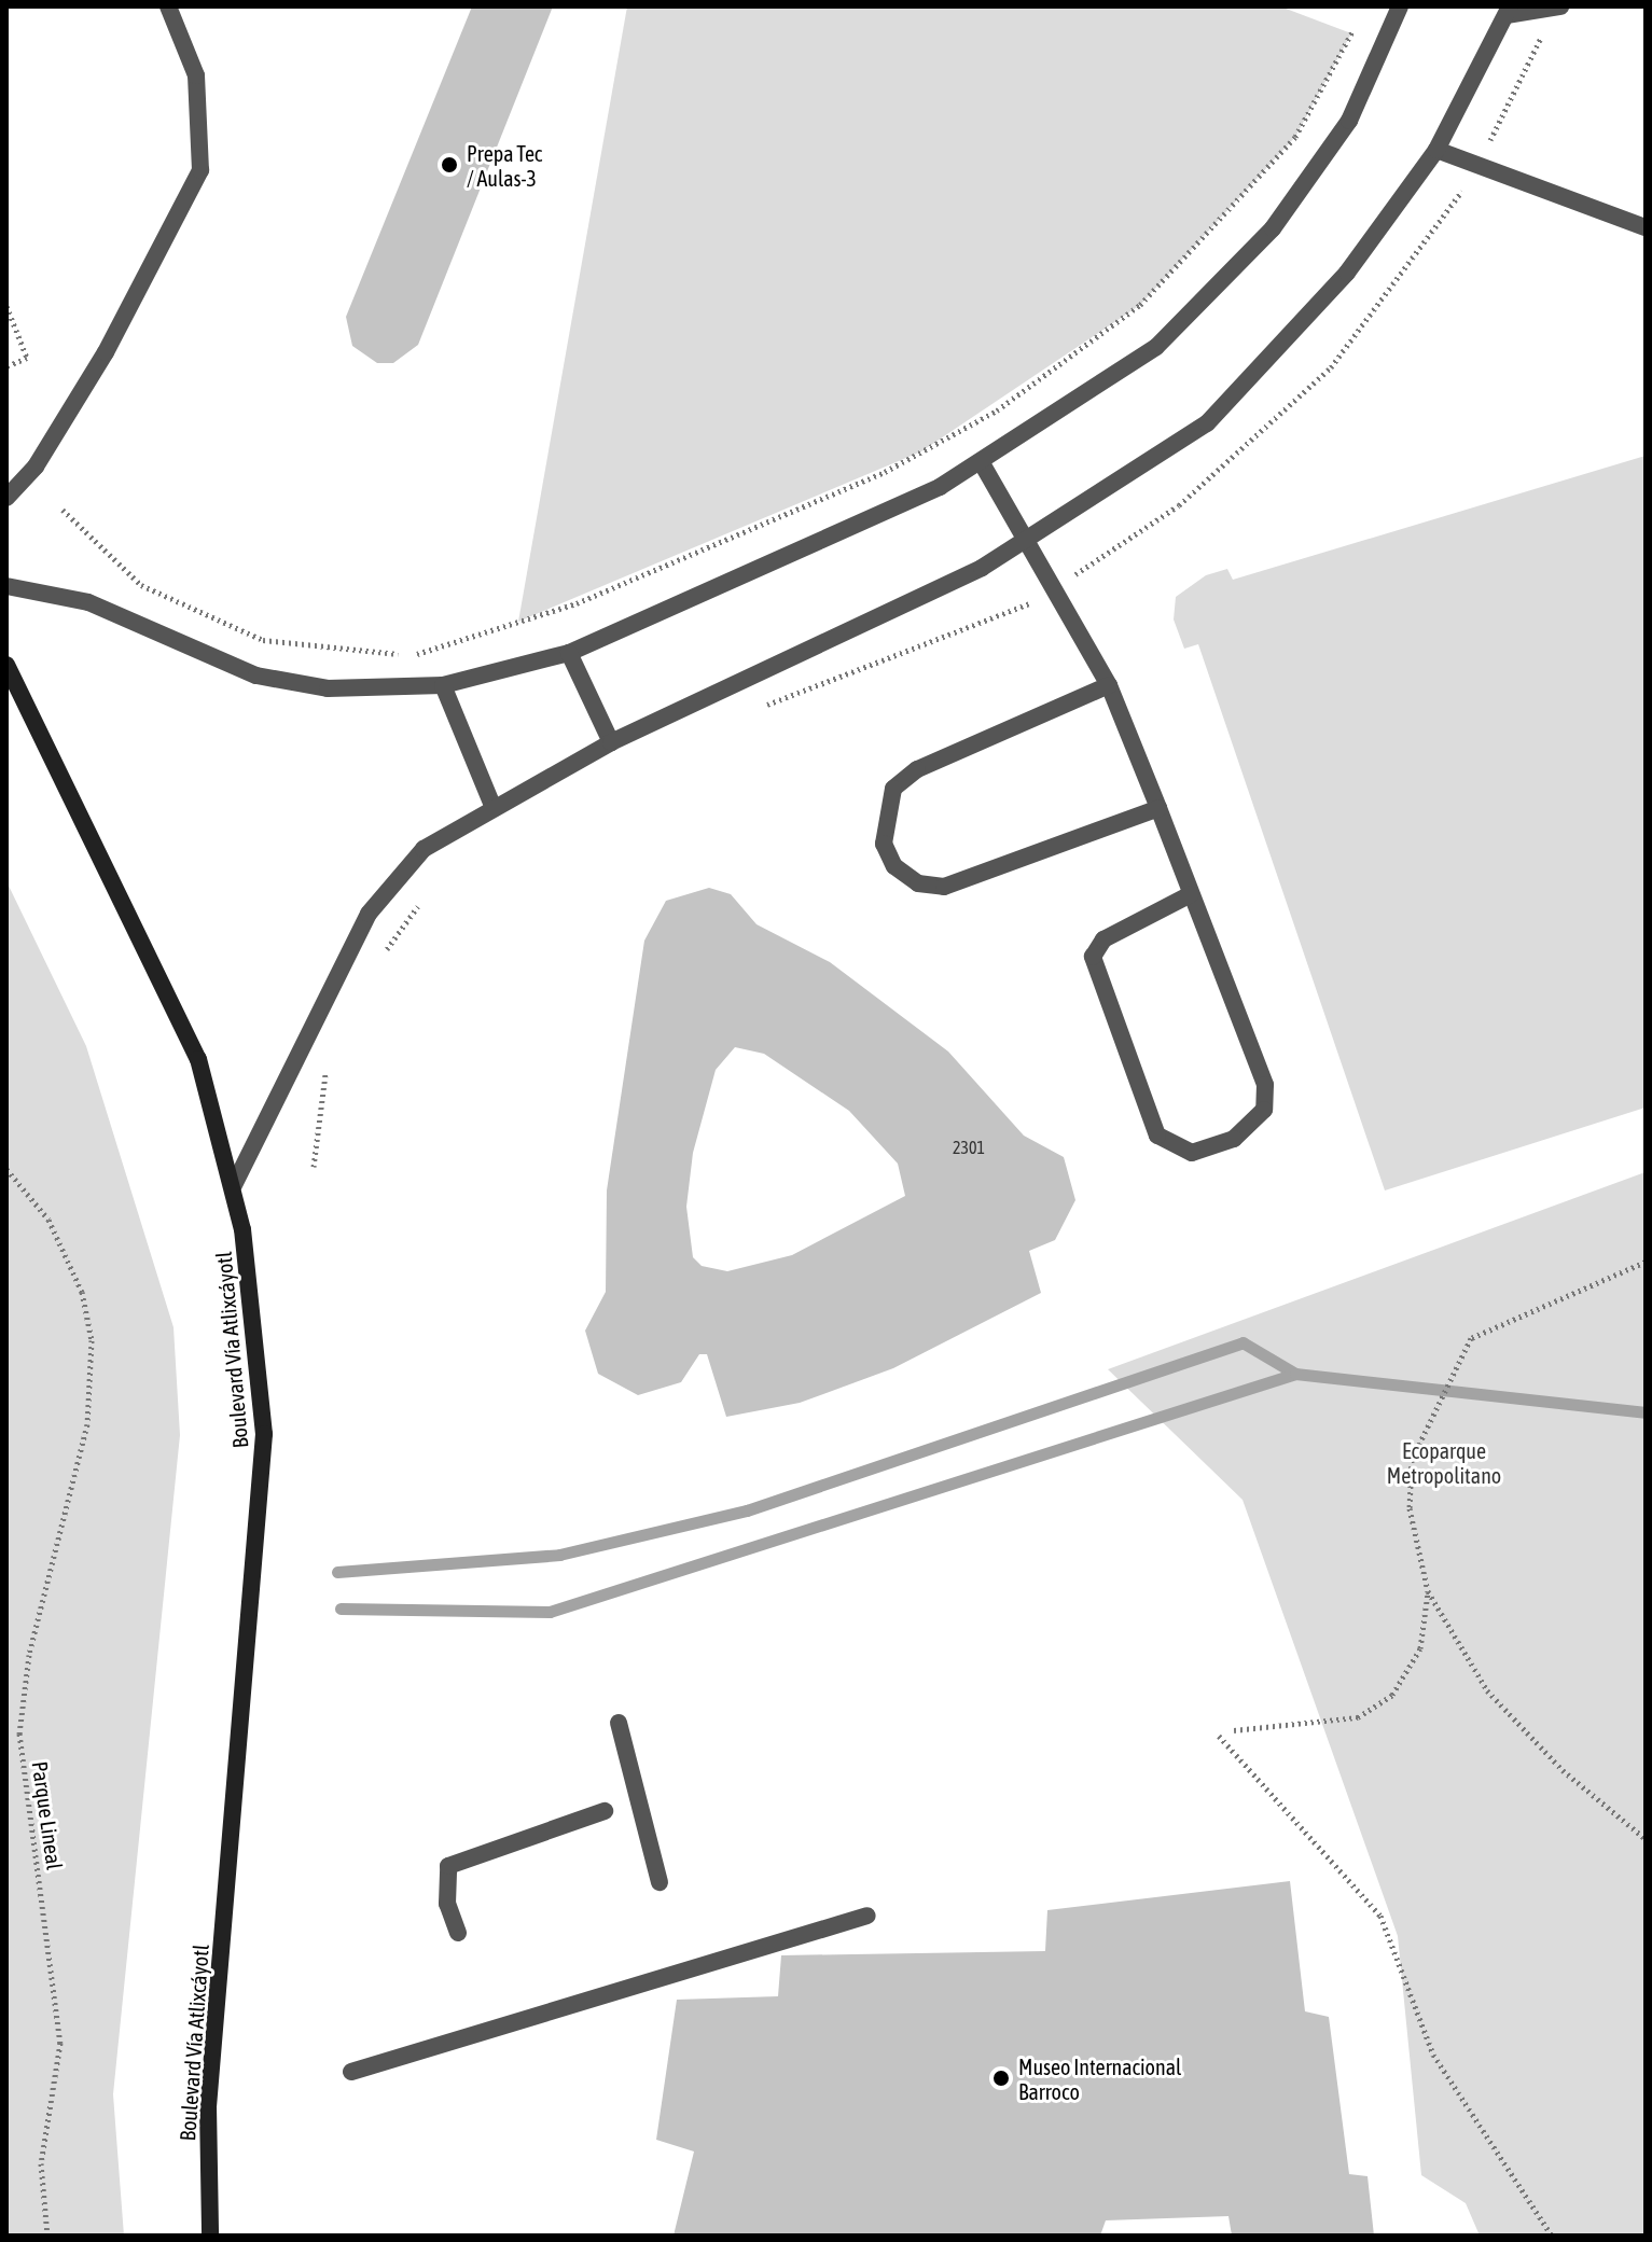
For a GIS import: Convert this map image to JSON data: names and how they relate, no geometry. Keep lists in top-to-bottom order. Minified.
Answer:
{"streets":{"main road":["Boulevard Vía Atlixcáyotl"],"path":["Parque Lineal"]},"parks":["Ecoparque Metropolitano"],"places":["Prepa Tec / Aulas-3","Museo Internacional Barroco"],"house_numbers":["2301"]}
